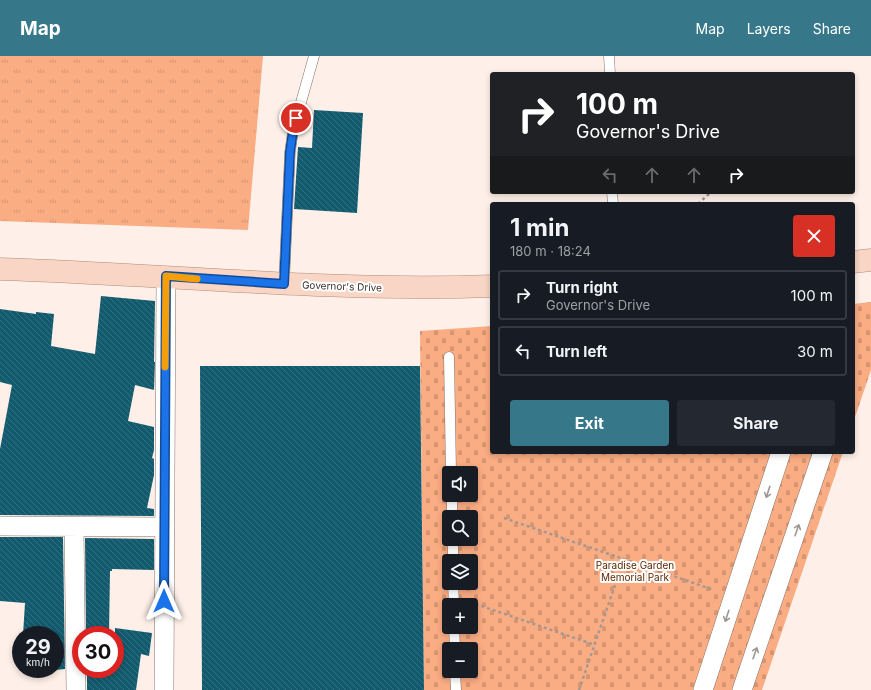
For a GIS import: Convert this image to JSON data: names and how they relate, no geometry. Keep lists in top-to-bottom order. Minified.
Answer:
{"streets":{"main road":["Governor's Drive"]},"parks":["Paradise Garden Memorial Park"],"page":{"header":"Map","nav":["Map","Layers","Share"],"turn":["100 m","Governor's Drive"],"heading":["1 min","180 m · 18:24"],"list":[{"name":"Turn right","note":"Governor's Drive","value":"100 m"},{"name":"Turn left","value":"30 m"}],"buttons":["Exit","Share"],"map_buttons":["+","−"],"speed":"29 km/h","limit":"30"}}
